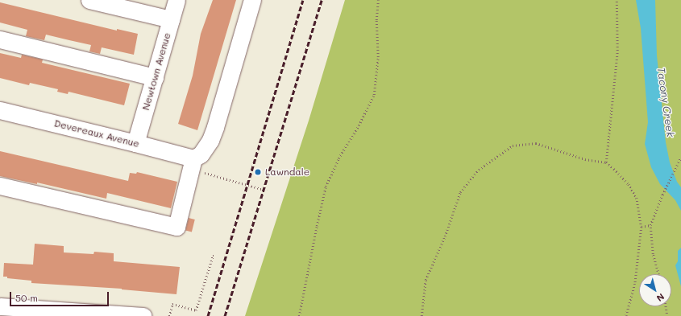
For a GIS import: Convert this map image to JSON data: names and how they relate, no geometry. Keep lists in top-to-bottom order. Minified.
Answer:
{"streets":{"street":["Newtown Avenue","Devereaux Avenue"]},"crossings":[["Newtown Avenue","Devereaux Avenue"]],"water":["Tacony Creek"],"places":["Lawndale"],"scale_bar":"50 m","north":"bottom right"}
